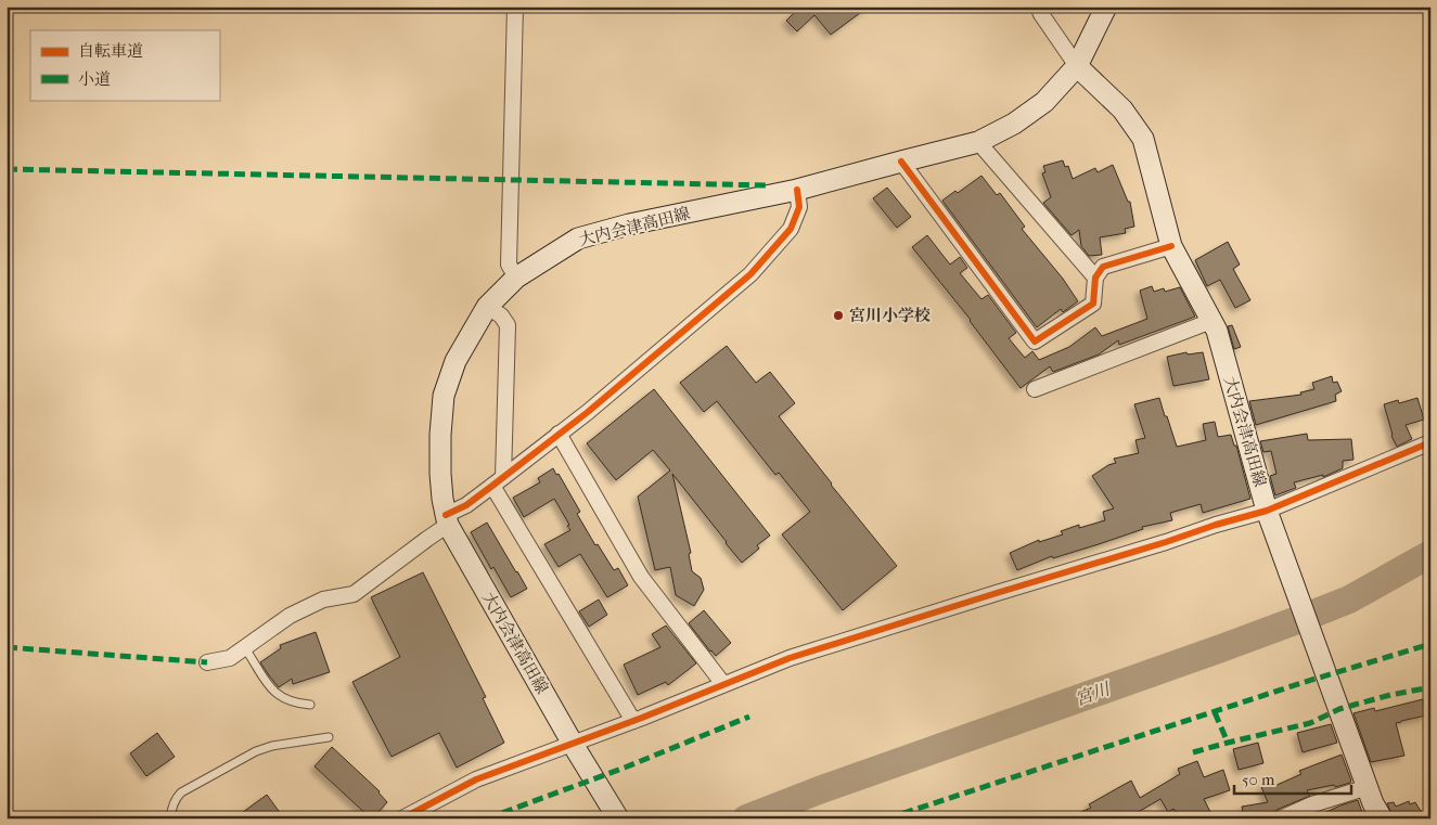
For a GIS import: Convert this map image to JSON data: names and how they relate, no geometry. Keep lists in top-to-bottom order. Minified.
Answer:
{"streets":{"main road":["大内会津高田線"]},"water":["宮川"],"places":["宮川小学校"],"legend":["自転車道","小道"],"scale_bar":"50 m"}
